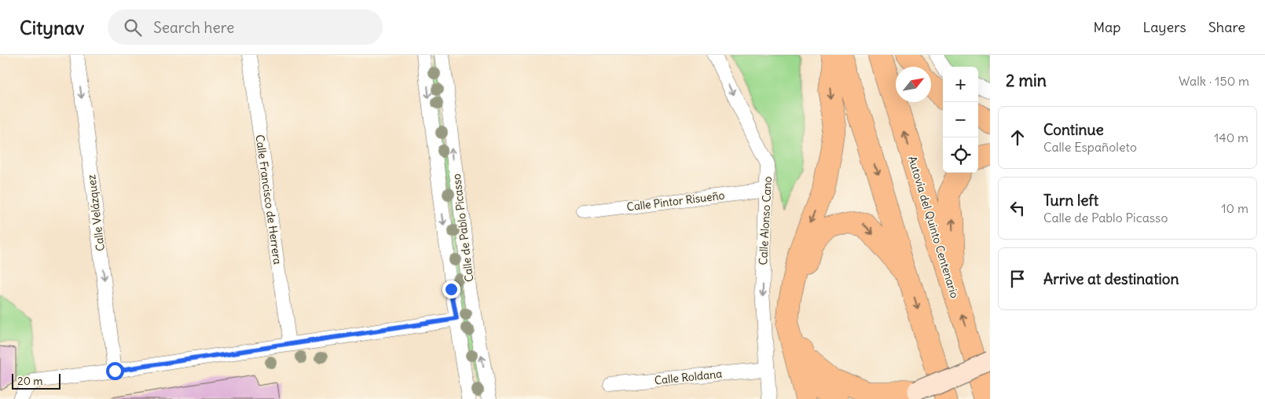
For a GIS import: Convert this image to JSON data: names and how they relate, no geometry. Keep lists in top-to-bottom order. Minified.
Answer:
{"streets":{"highway":["Autovía del Quinto Centenario"],"street":["Calle Francisco de Herrera","Calle Pintor Risueño","Calle Velázquez","Calle Alonso Cano","Calle de Pablo Picasso","Calle Roldana"]},"crossings":[["Calle Pintor Risueño","Calle Alonso Cano"],["Calle Alonso Cano","Calle Roldana"]],"one_way":["Calle Velázquez","Calle Alonso Cano"],"scale_bar":"20 m","north":"top right","page":{"header":"Citynav","search":"Search here","nav":["Map","Layers","Share"],"heading":["2 min","Walk · 150 m"],"map_buttons":["+","−"],"list":[["Continue","Calle Españoleto","140 m"],["Turn left","Calle de Pablo Picasso","10 m"],"Arrive at destination"],"scale":"20 m"}}
